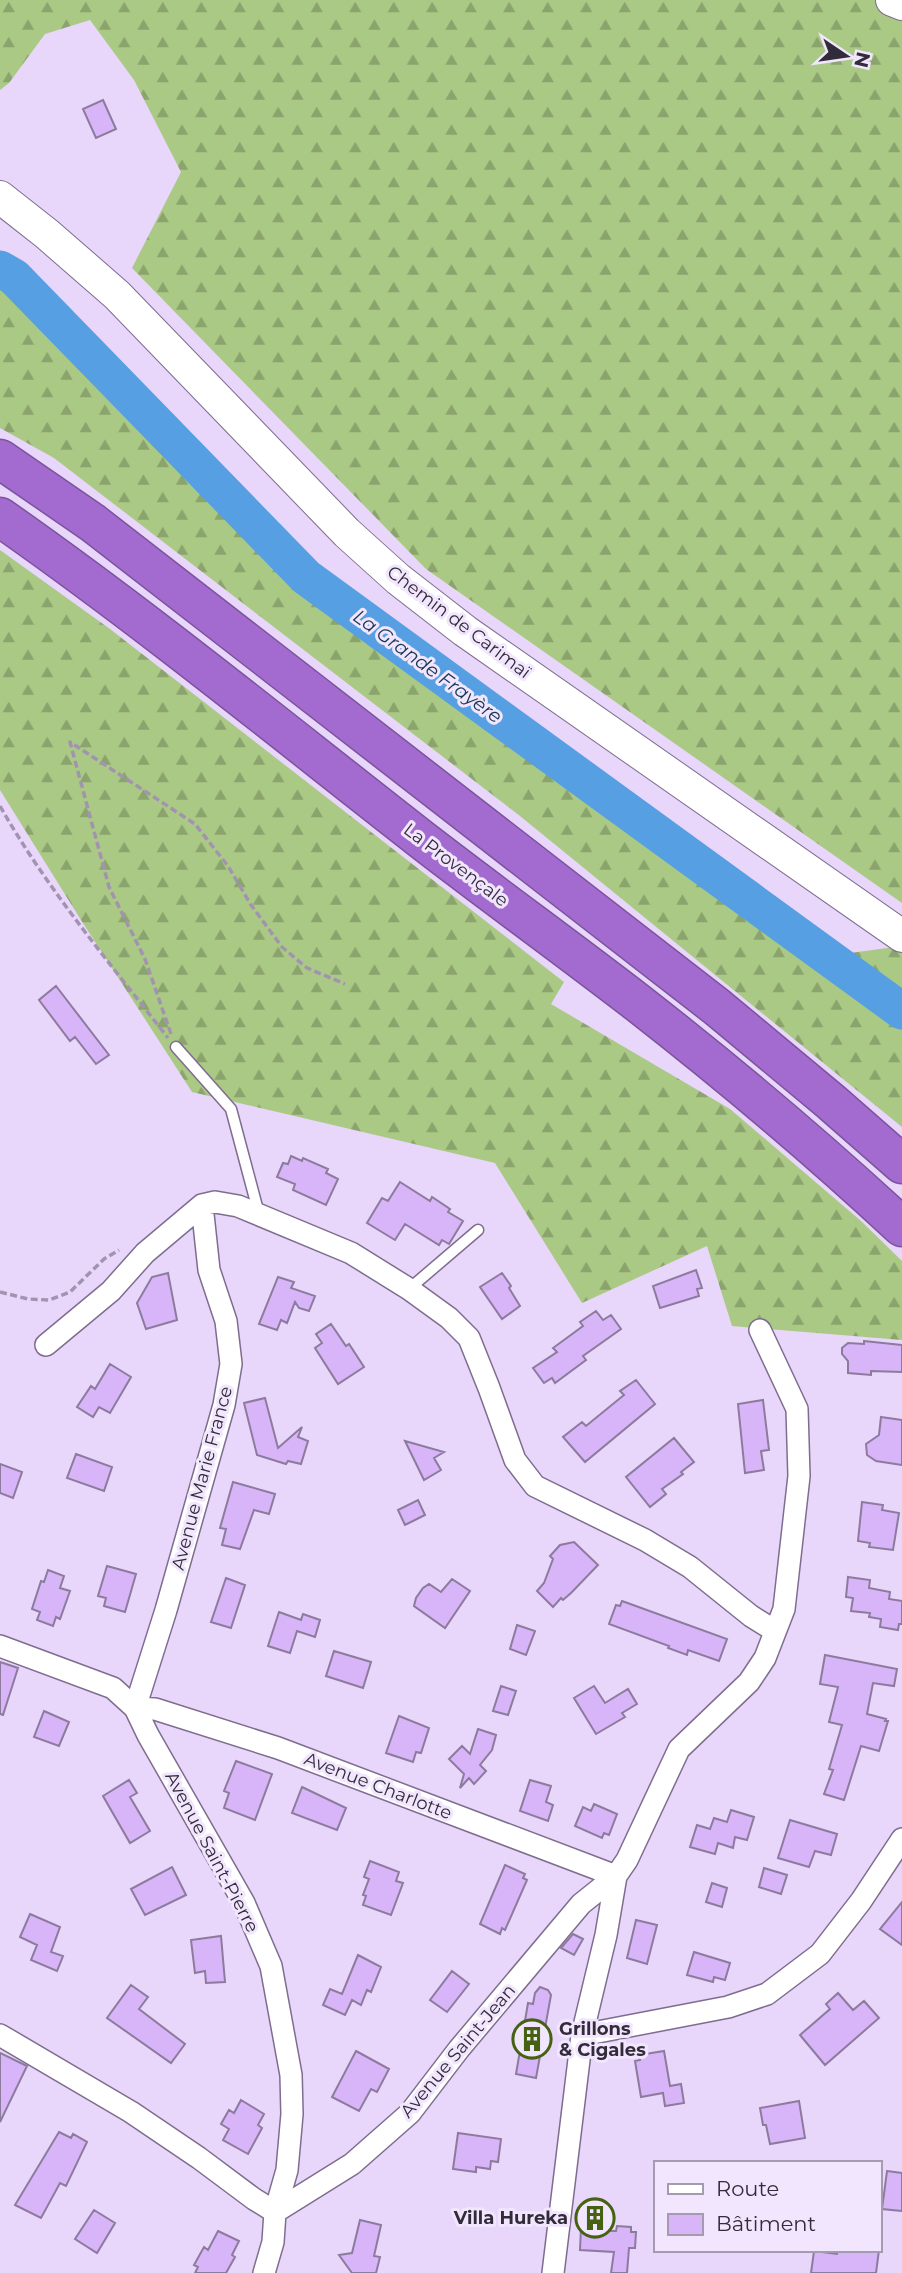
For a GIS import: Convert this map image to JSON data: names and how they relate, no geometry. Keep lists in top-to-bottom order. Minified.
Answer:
{"streets":{"highway":["La Provençale"],"street":["Chemin de Carimaï","Avenue Marie France","Avenue Charlotte","Avenue Saint-Pierre","Avenue Saint-Jean"]},"crossings":[["Avenue Marie France","Avenue Charlotte"],["Avenue Marie France","Avenue Saint-Pierre"],["Avenue Charlotte","Avenue Saint-Pierre"],["Avenue Charlotte","Avenue Saint-Jean"],["Avenue Saint-Pierre","Avenue Saint-Jean"]],"water":["La Grande Frayère"],"places":{"building":["Grillons & Cigales","Villa Hureka"]},"legend":["Route","Bâtiment"],"north":"right"}
